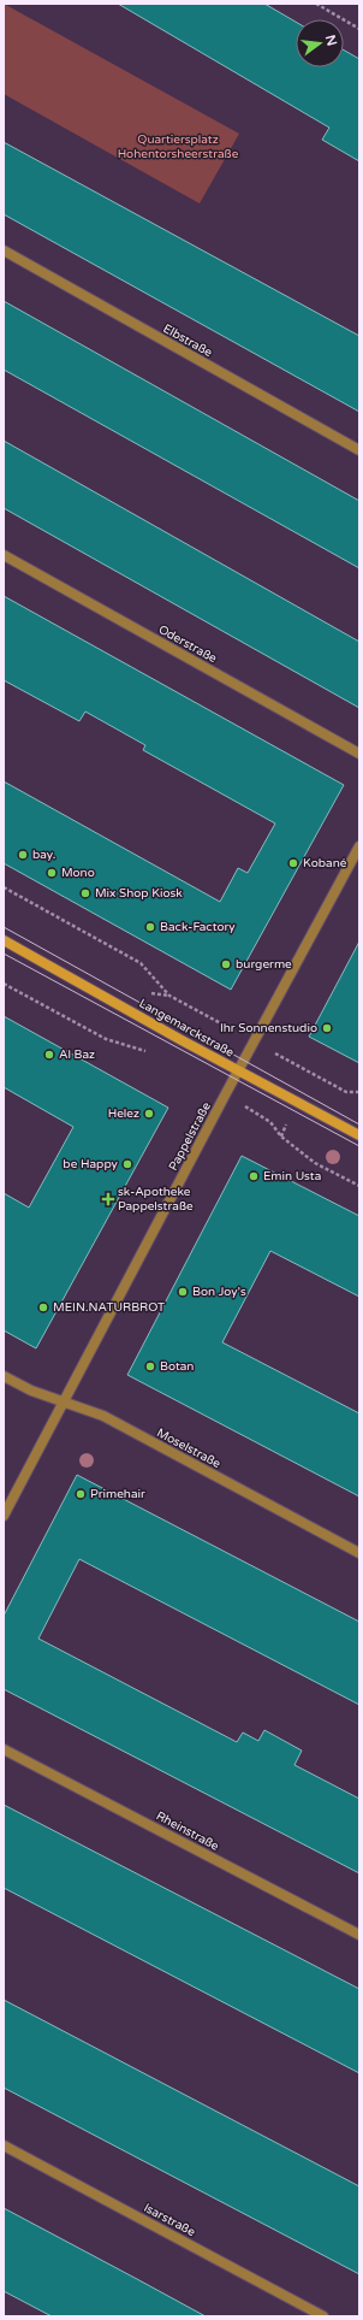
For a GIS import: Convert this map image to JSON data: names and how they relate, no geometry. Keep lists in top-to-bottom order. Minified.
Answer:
{"streets":{"main road":["Langemarckstraße"],"street":["Elbstraße","Oderstraße","Pappelstraße","Moselstraße","Rheinstraße","Isarstraße"]},"crossings":[["Langemarckstraße","Pappelstraße"],["Pappelstraße","Moselstraße"]],"parks":["Quartiersplatz Hohentorsheerstraße"],"places":{"other":["bay.","Kobané","Mono","Mix Shop Kiosk","Back-Factory","burgerme","Ihr Sonnenstudio","Al Baz","Helez","be Happy","Emin Usta","Bon Joy's","MEIN.NATURBROT","Botan","Primehair"],"health":["sk-Apotheke Pappelstraße"]},"north":"right"}
